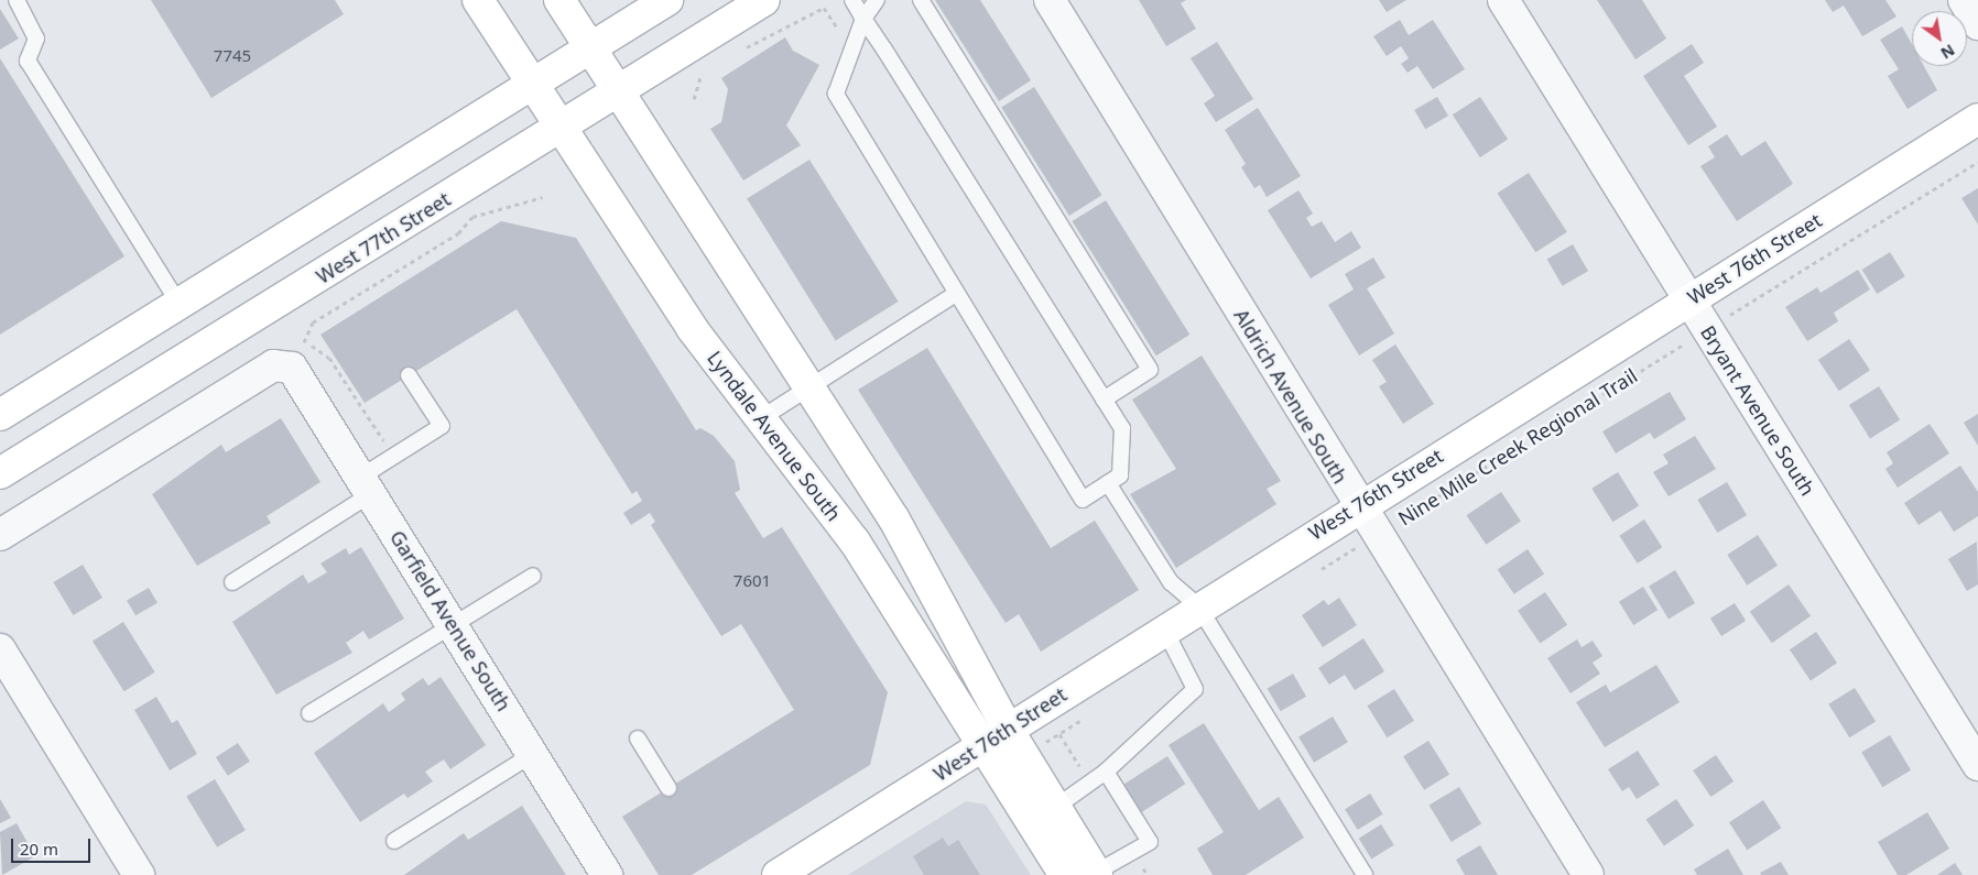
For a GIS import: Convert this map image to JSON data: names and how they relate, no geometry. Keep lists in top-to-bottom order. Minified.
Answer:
{"streets":{"street":["West 77th Street","West 76th Street","Aldrich Avenue South","Bryant Avenue South","Lyndale Avenue South","Garfield Avenue South"],"path":["Nine Mile Creek Regional Trail"]},"crossings":[["West 77th Street","Lyndale Avenue South"],["West 76th Street","Aldrich Avenue South"],["West 76th Street","Bryant Avenue South"],["West 76th Street","Lyndale Avenue South"],["Aldrich Avenue South","Nine Mile Creek Regional Trail"],["Bryant Avenue South","Nine Mile Creek Regional Trail"]],"house_numbers":["7745","7601"],"scale_bar":"20 m","north":"bottom right"}
